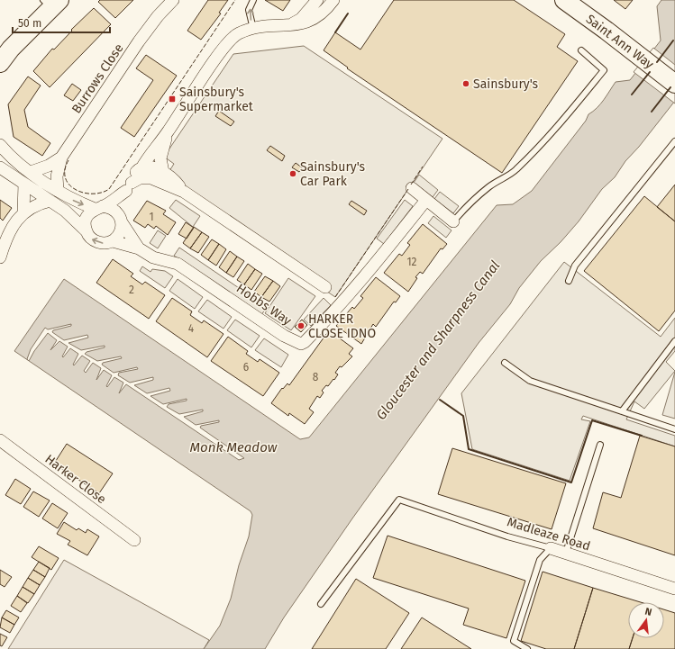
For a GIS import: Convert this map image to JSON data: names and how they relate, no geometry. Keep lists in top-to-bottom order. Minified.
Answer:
{"streets":{"main road":["Saint Ann Way"],"street":["Burrows Close","Hobbs Way","Harker Close","Madleaze Road"]},"water":["Gloucester and Sharpness Canal","Monk Meadow"],"places":{"other":["Sainsbury's","Sainsbury's Car Park","HARKER CLOSE IDNO"],"transit":["Sainsbury's Supermarket"]},"house_numbers":["1","12","2","4","6","8"],"scale_bar":"50 m","north":"top"}
